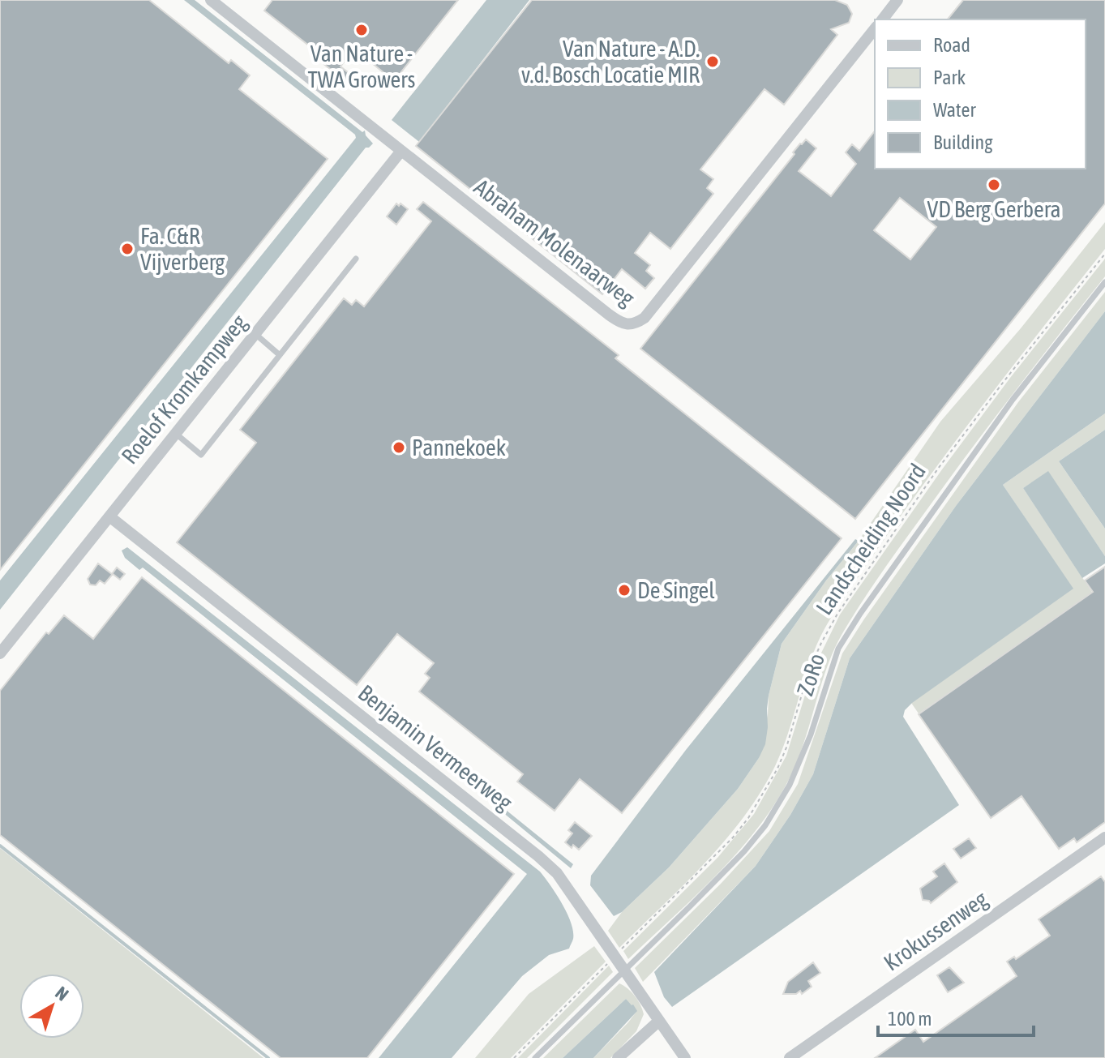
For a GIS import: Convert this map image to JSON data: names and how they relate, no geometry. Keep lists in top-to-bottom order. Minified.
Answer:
{"streets":{"street":["Abraham Molenaarweg","Roelof Kromkampweg","Benjamin Vermeerweg","Krokussenweg"],"lane":["ZoRo"],"path":["Landscheiding Noord"]},"crossings":[["Abraham Molenaarweg","Roelof Kromkampweg"],["Roelof Kromkampweg","Benjamin Vermeerweg"],["Landscheiding Noord","Benjamin Vermeerweg"],["ZoRo","Benjamin Vermeerweg"]],"places":["Van Nature - TWA Growers","Van Nature - A.D. v.d. Bosch Locatie MIR","VD Berg Gerbera","Fa. C&R Vijverberg","Pannekoek","De Singel"],"legend":["Road","Park","Water","Building"],"scale_bar":"100 m","north":"top right"}
